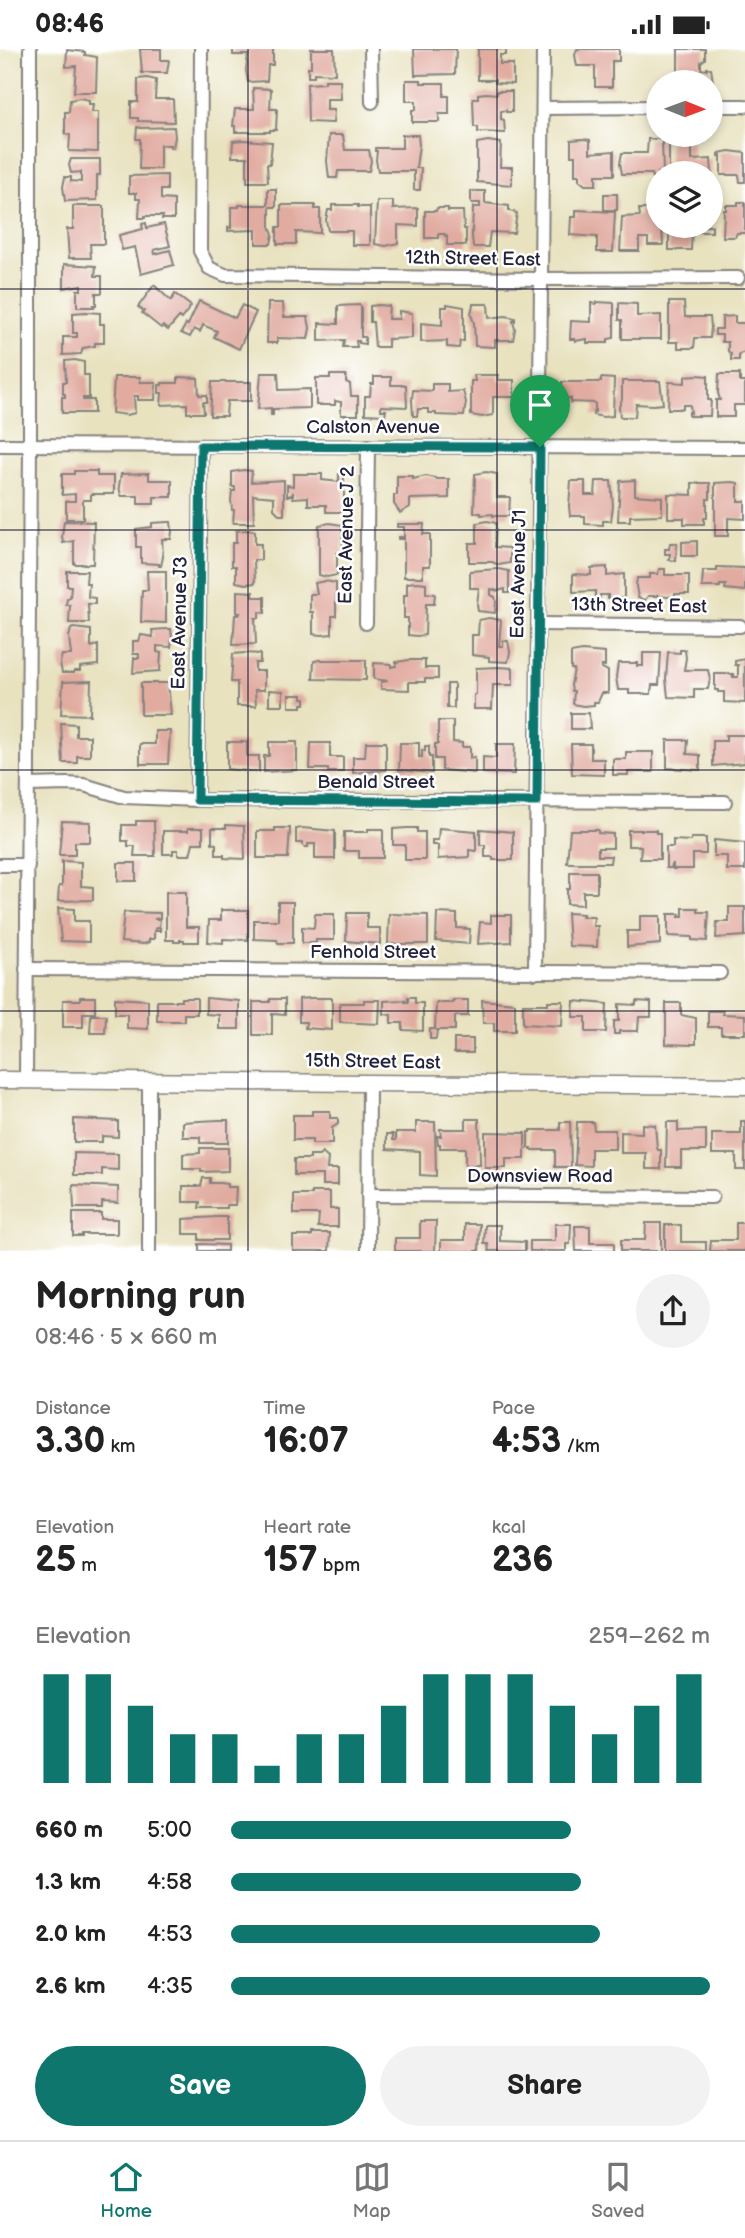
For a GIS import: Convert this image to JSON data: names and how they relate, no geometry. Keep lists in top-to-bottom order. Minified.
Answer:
{"streets":{"street":["12th Street East","Calston Avenue","East Avenue J 2","East Avenue J1","13th Street East","East Avenue J3","Benald Street","Fenhold Street","15th Street East","Downsview Road"]},"crossings":[["12th Street East","East Avenue J1"],["Calston Avenue","East Avenue J 2"],["Calston Avenue","East Avenue J1"],["Calston Avenue","East Avenue J3"],["East Avenue J1","13th Street East"],["East Avenue J1","Benald Street"],["East Avenue J1","Fenhold Street"],["East Avenue J3","Benald Street"]],"north":"right","page":{"status":"08:46","heading":["Morning run","08:46 · 5 × 660 m"],"stats":[["Distance","3.30 km"],["Time","16:07"],["Pace","4:53 /km"],["Elevation","25 m"],["Heart rate","157 bpm"],["kcal","236"]],"chart":["Elevation","259–262 m"],"list":[{"name":"660 m","note":"5:00"},{"name":"1.3 km","note":"4:58"},{"name":"2.0 km","note":"4:53"},{"name":"2.6 km","note":"4:35"}],"buttons":["Save","Share"],"tabs":["Home","Map","Saved"]}}
